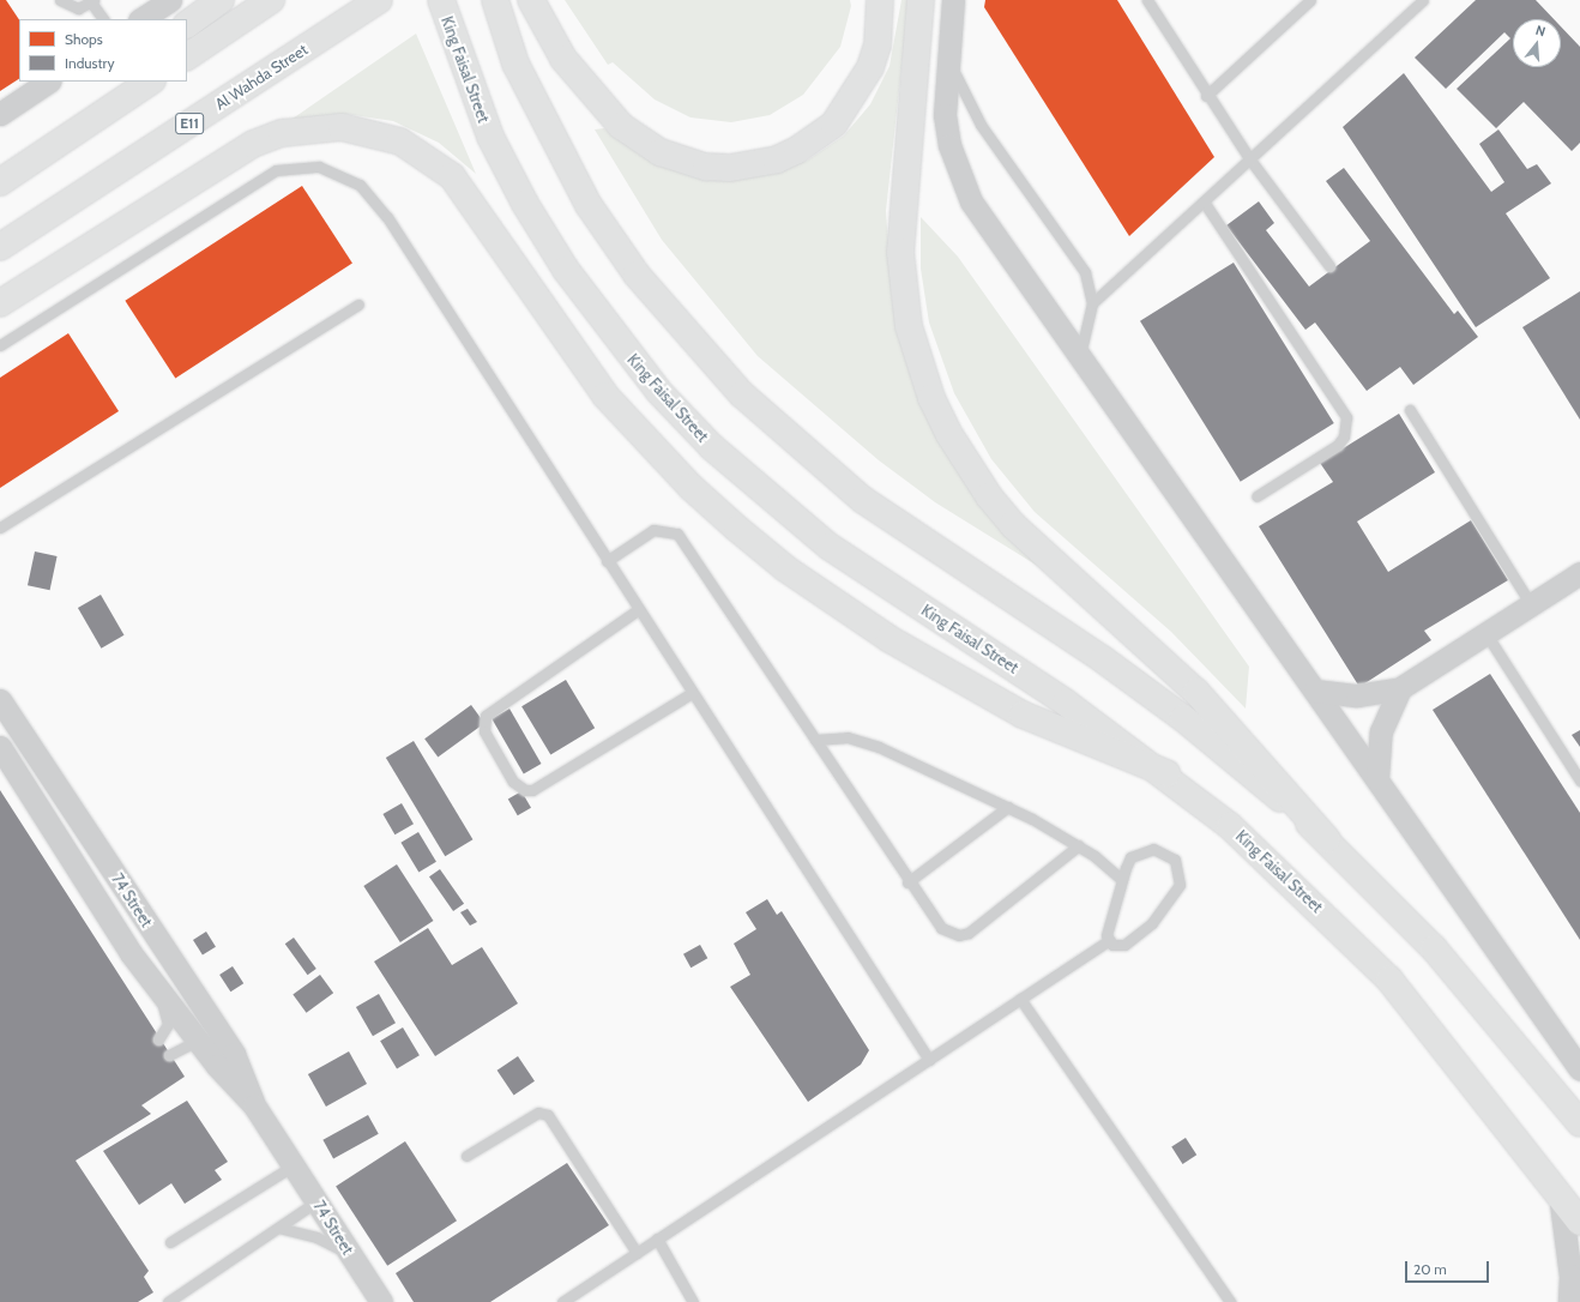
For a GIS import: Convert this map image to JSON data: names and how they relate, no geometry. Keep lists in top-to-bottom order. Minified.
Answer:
{"streets":{"main road":["King Faisal Street","Al Wahda Street","E11"],"street":["74 Street"]},"legend":["Shops","Industry"],"scale_bar":"20 m","north":"top"}
